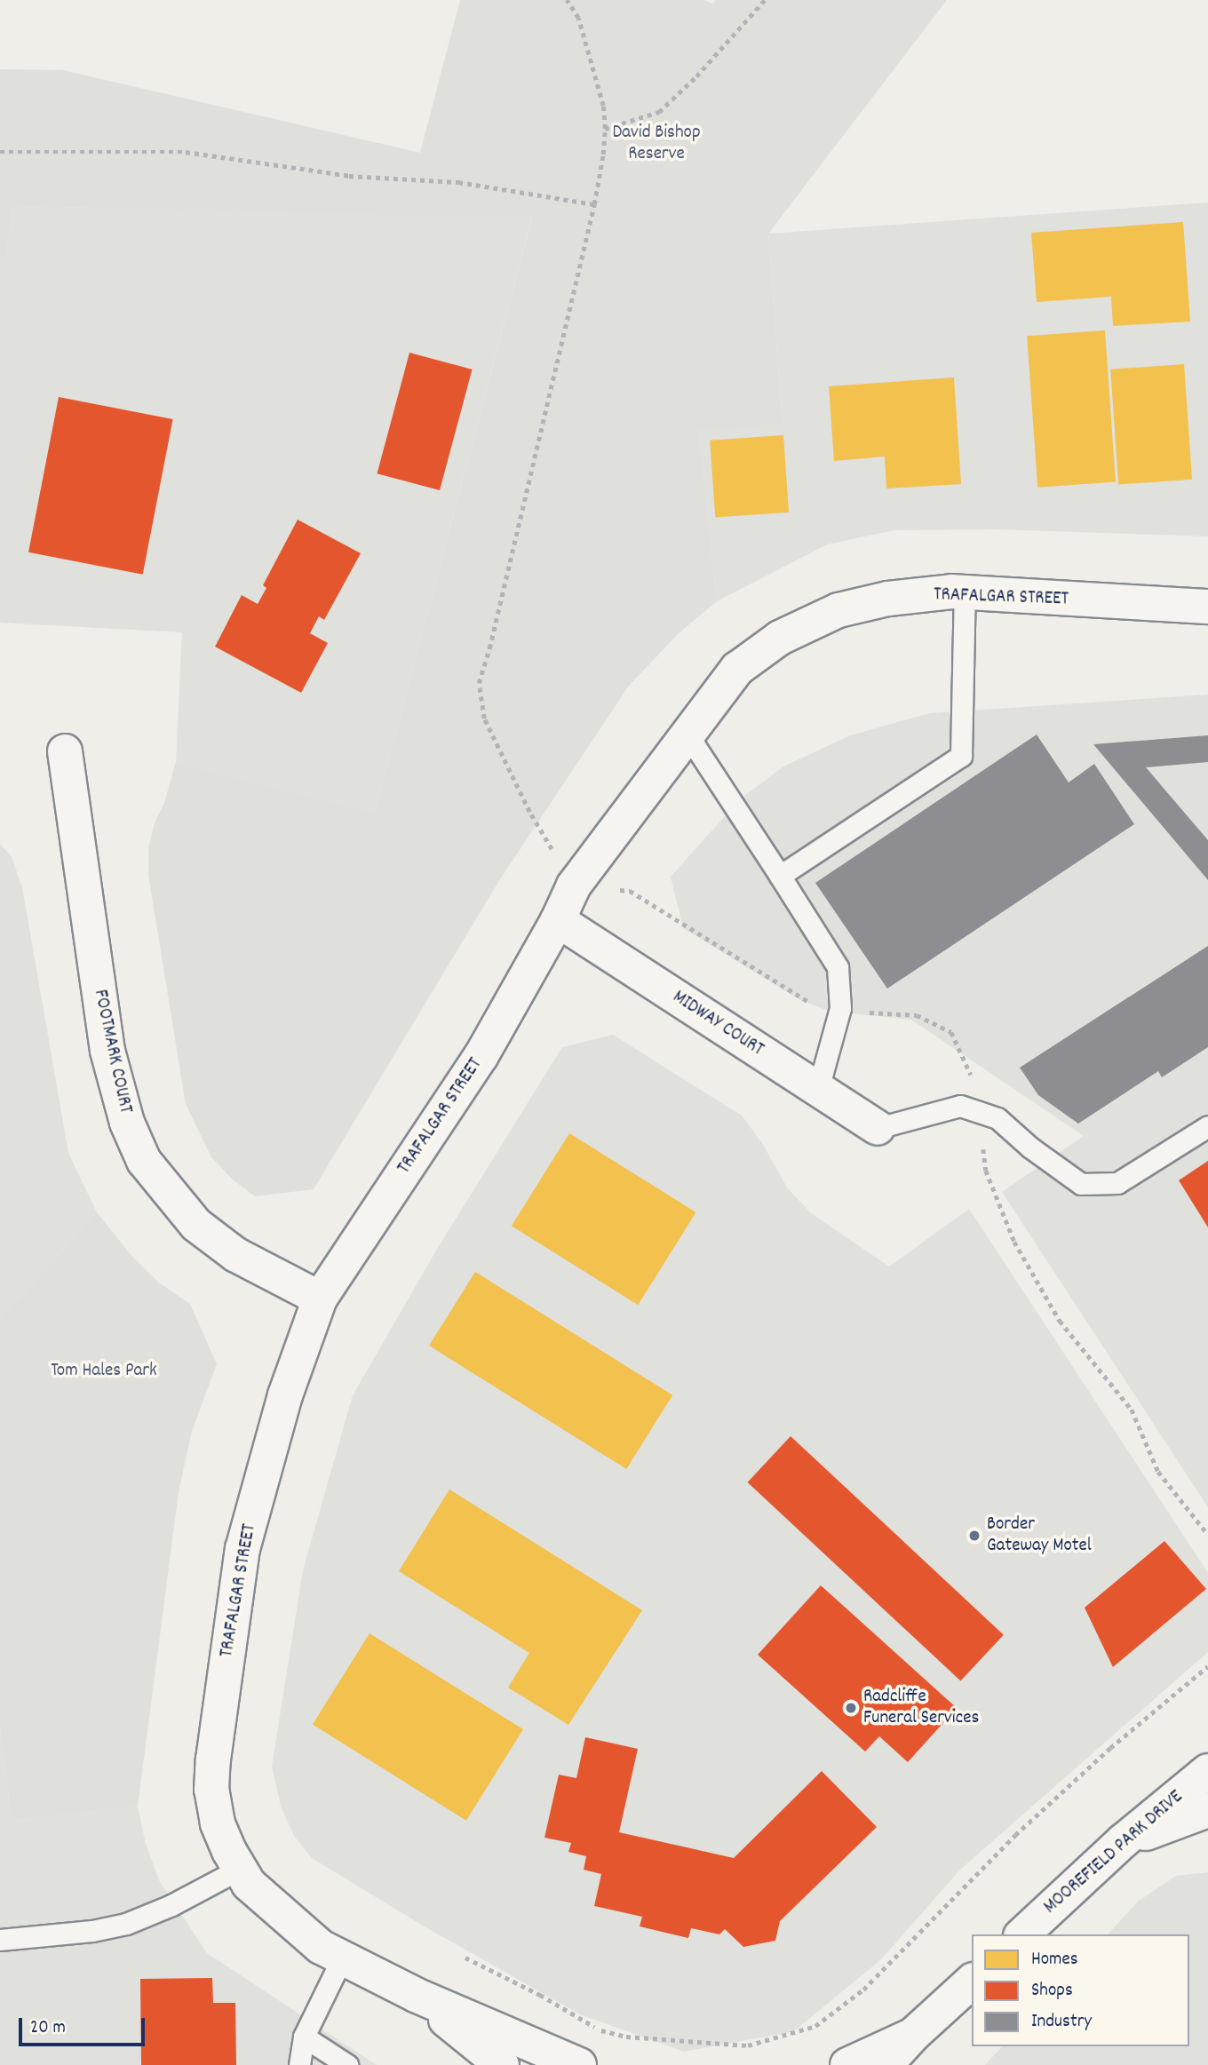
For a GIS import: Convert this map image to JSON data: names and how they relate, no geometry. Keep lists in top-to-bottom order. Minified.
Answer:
{"streets":{"street":["TRAFALGAR STREET","MIDWAY COURT","FOOTMARK COURT","MOOREFIELD PARK DRIVE"]},"crossings":[["TRAFALGAR STREET","MIDWAY COURT"],["TRAFALGAR STREET","FOOTMARK COURT"]],"parks":["David Bishop Reserve","Tom Hales Park"],"places":["Border Gateway Motel","Radcliffe Funeral Services"],"legend":["Homes","Shops","Industry"],"scale_bar":"20 m"}
